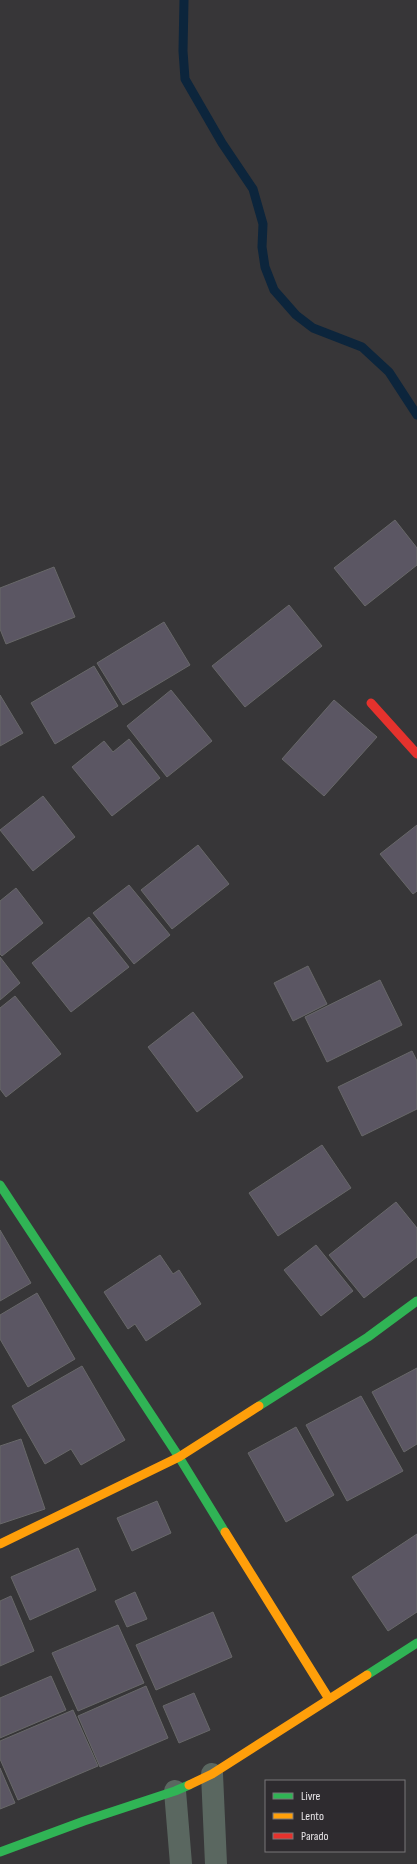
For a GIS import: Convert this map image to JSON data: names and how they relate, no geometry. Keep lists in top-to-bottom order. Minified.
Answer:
{"legend":["Livre","Lento","Parado"]}
